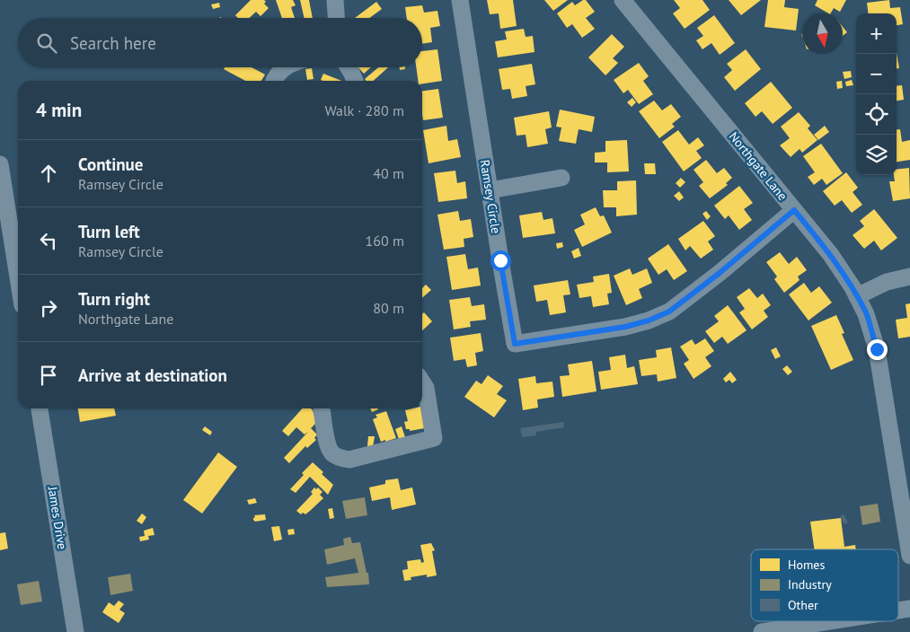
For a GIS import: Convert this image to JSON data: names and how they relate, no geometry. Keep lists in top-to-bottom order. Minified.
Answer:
{"streets":{"street":["Northgate Lane","Ramsey Circle","James Drive"]},"crossings":[["Northgate Lane","Ramsey Circle"]],"legend":["Homes","Industry","Other"],"north":"bottom","page":{"map_buttons":["+","−"],"search":"Search here","heading":["4 min","Walk · 280 m"],"list":[["Continue","Ramsey Circle","40 m"],["Turn left","Ramsey Circle","160 m"],["Turn right","Northgate Lane","80 m"],"Arrive at destination"]}}
